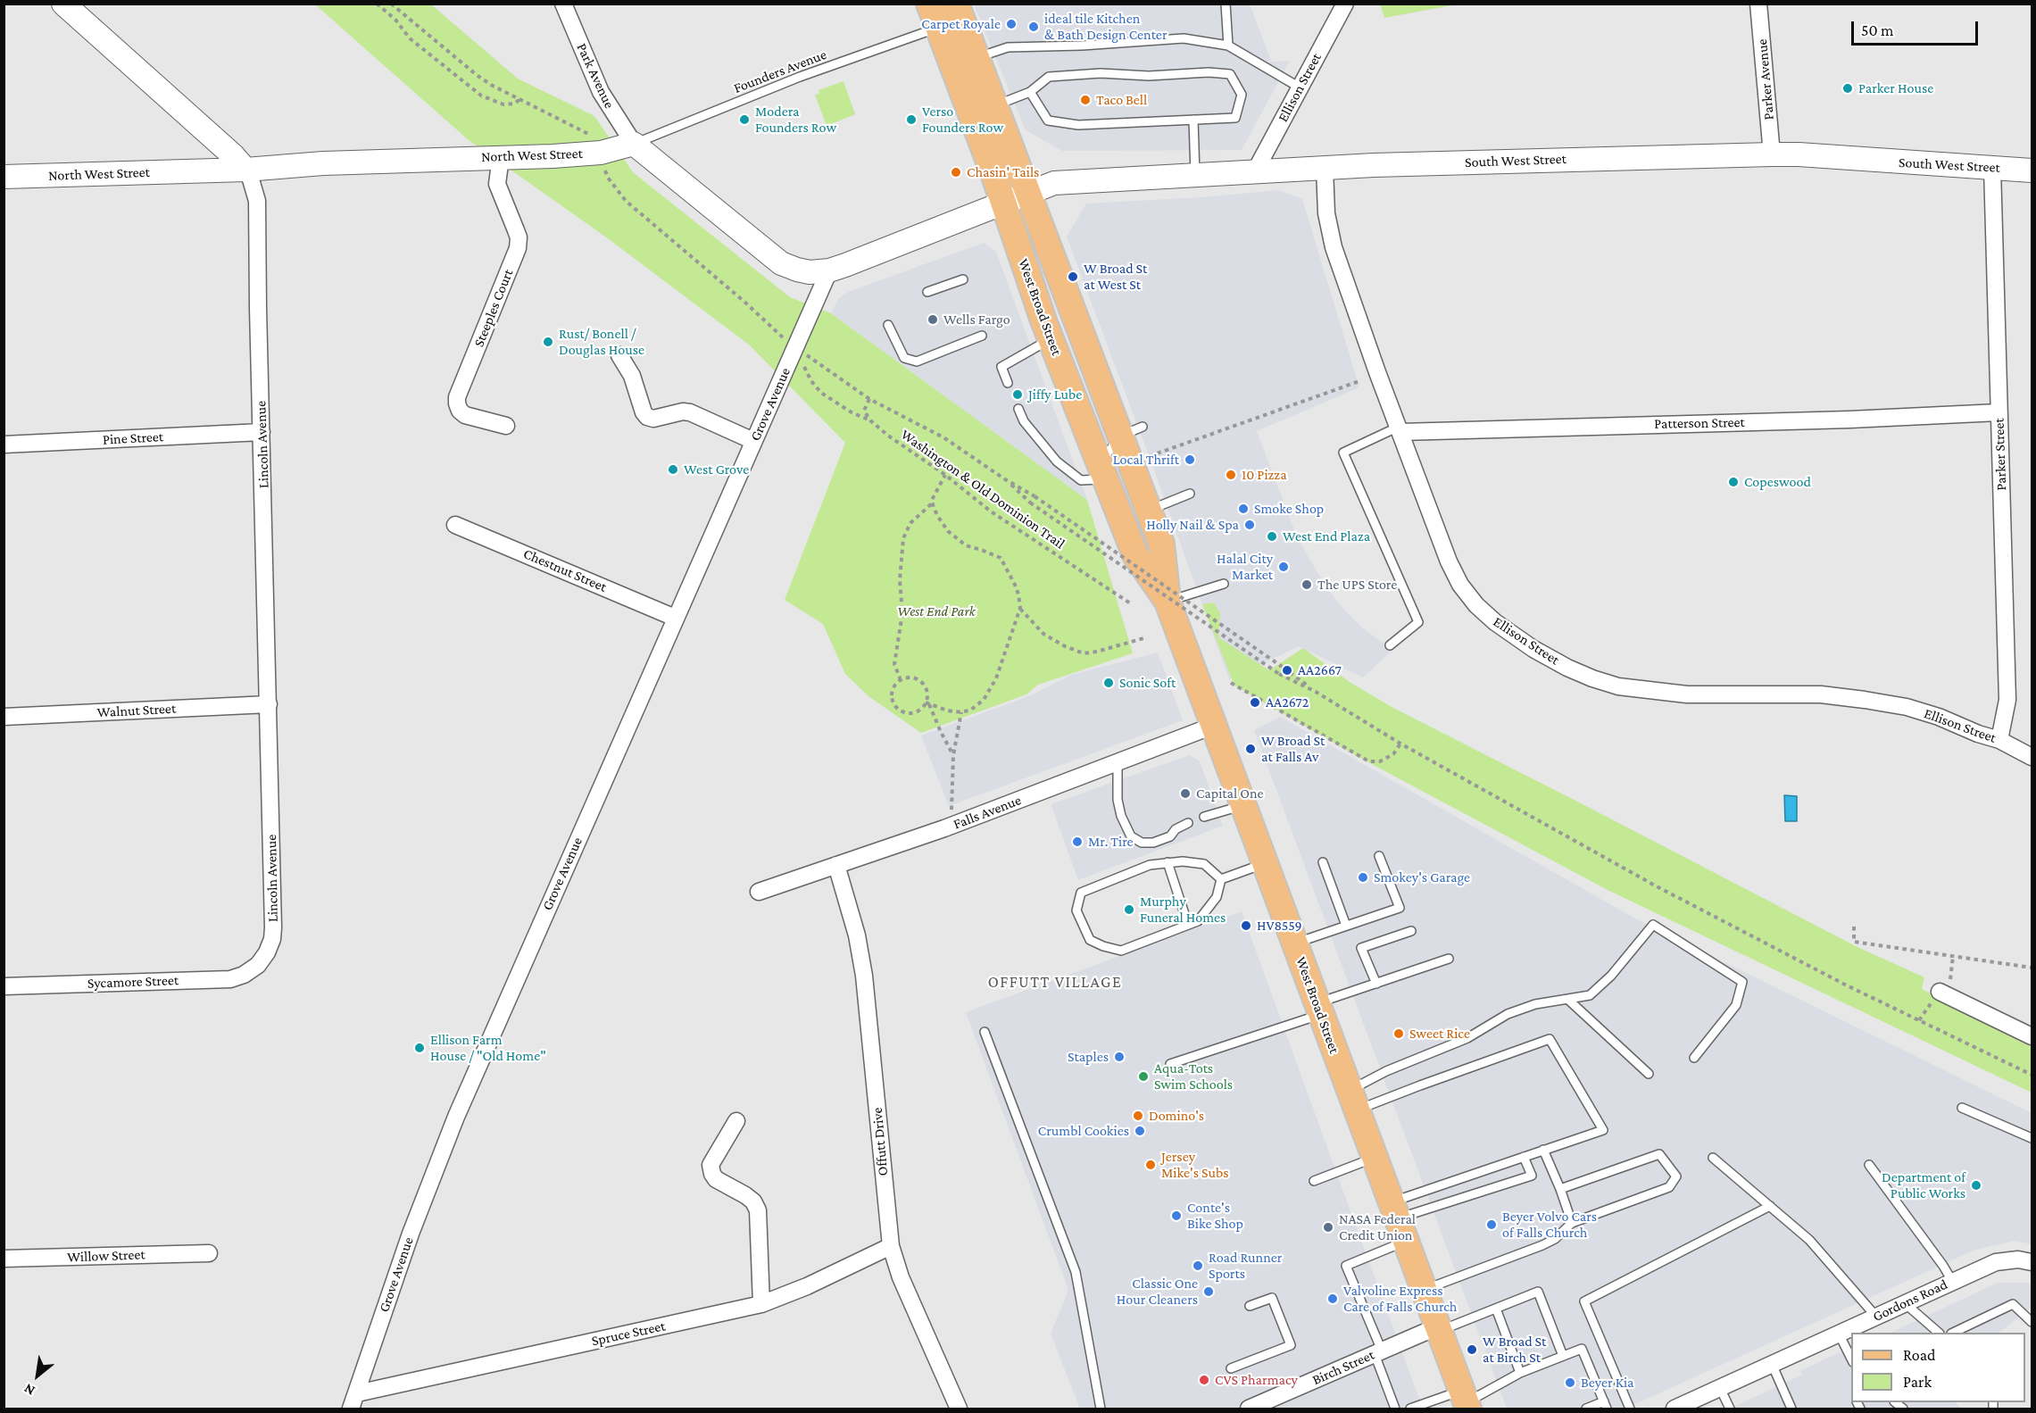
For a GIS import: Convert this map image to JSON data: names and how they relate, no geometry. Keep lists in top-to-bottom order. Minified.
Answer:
{"streets":{"main road":["North West Street","South West Street","West Broad Street","Lincoln Avenue"],"street":["Park Avenue","Parker Avenue","Ellison Street","Steeples Court","Grove Avenue","Patterson Street","Pine Street","Parker Street","Chestnut Street","Walnut Street","Falls Avenue","Sycamore Street","Offutt Drive","Willow Street","Gordons Road","Spruce Street","Birch Street"],"lane":["Founders Avenue"],"path":["Washington & Old Dominion Trail"]},"crossings":[["Founders Avenue","Park Avenue"],["Founders Avenue","North West Street"],["Founders Avenue","West Broad Street"],["Park Avenue","North West Street"],["Parker Avenue","South West Street"],["Ellison Street","South West Street"],["Ellison Street","Patterson Street"],["Ellison Street","Parker Street"],["North West Street","Steeples Court"],["North West Street","Lincoln Avenue"],["South West Street","West Broad Street"],["South West Street","Parker Street"],["West Broad Street","Falls Avenue"],["West Broad Street","Birch Street"],["Grove Avenue","Washington & Old Dominion Trail"],["Grove Avenue","Chestnut Street"],["Grove Avenue","Spruce Street"],["Patterson Street","Parker Street"],["Pine Street","Lincoln Avenue"],["Lincoln Avenue","Walnut Street"],["Lincoln Avenue","Sycamore Street"],["Falls Avenue","Offutt Drive"],["Offutt Drive","Spruce Street"]],"districts":["OFFUTT VILLAGE"],"parks":["West End Park"],"places":["Carpet Royale","ideal tile Kitchen & Bath Design Center","Parker House","Taco Bell","Modera Founders Row","Verso Founders Row","Chasin' Tails","W Broad St at West St","Wells Fargo","Rust/ Bonell / Douglas House","Jiffy Lube","Local Thrift","West Grove","10 Pizza","Copeswood","Smoke Shop","Holly Nail & Spa","West End Plaza","Halal City Market","The UPS Store","AA2667","Sonic Soft","AA2672","W Broad St at Falls Av","Capital One","Mr. Tire","Smokey's Garage","Murphy Funeral Homes","HV8559","Sweet Rice","Ellison Farm House / \"Old Home\"","Staples","Aqua-Tots Swim Schools","Domino's","Crumbl Cookies","Jersey Mike's Subs","Department of Public Works","Conte's Bike Shop","Beyer Volvo Cars of Falls Church","NASA Federal Credit Union","Road Runner Sports","Classic One Hour Cleaners","Valvoline Express Care of Falls Church","W Broad St at Birch St","CVS Pharmacy","Beyer Kia"],"legend":["Road","Park"],"scale_bar":"50 m","north":"bottom left"}
